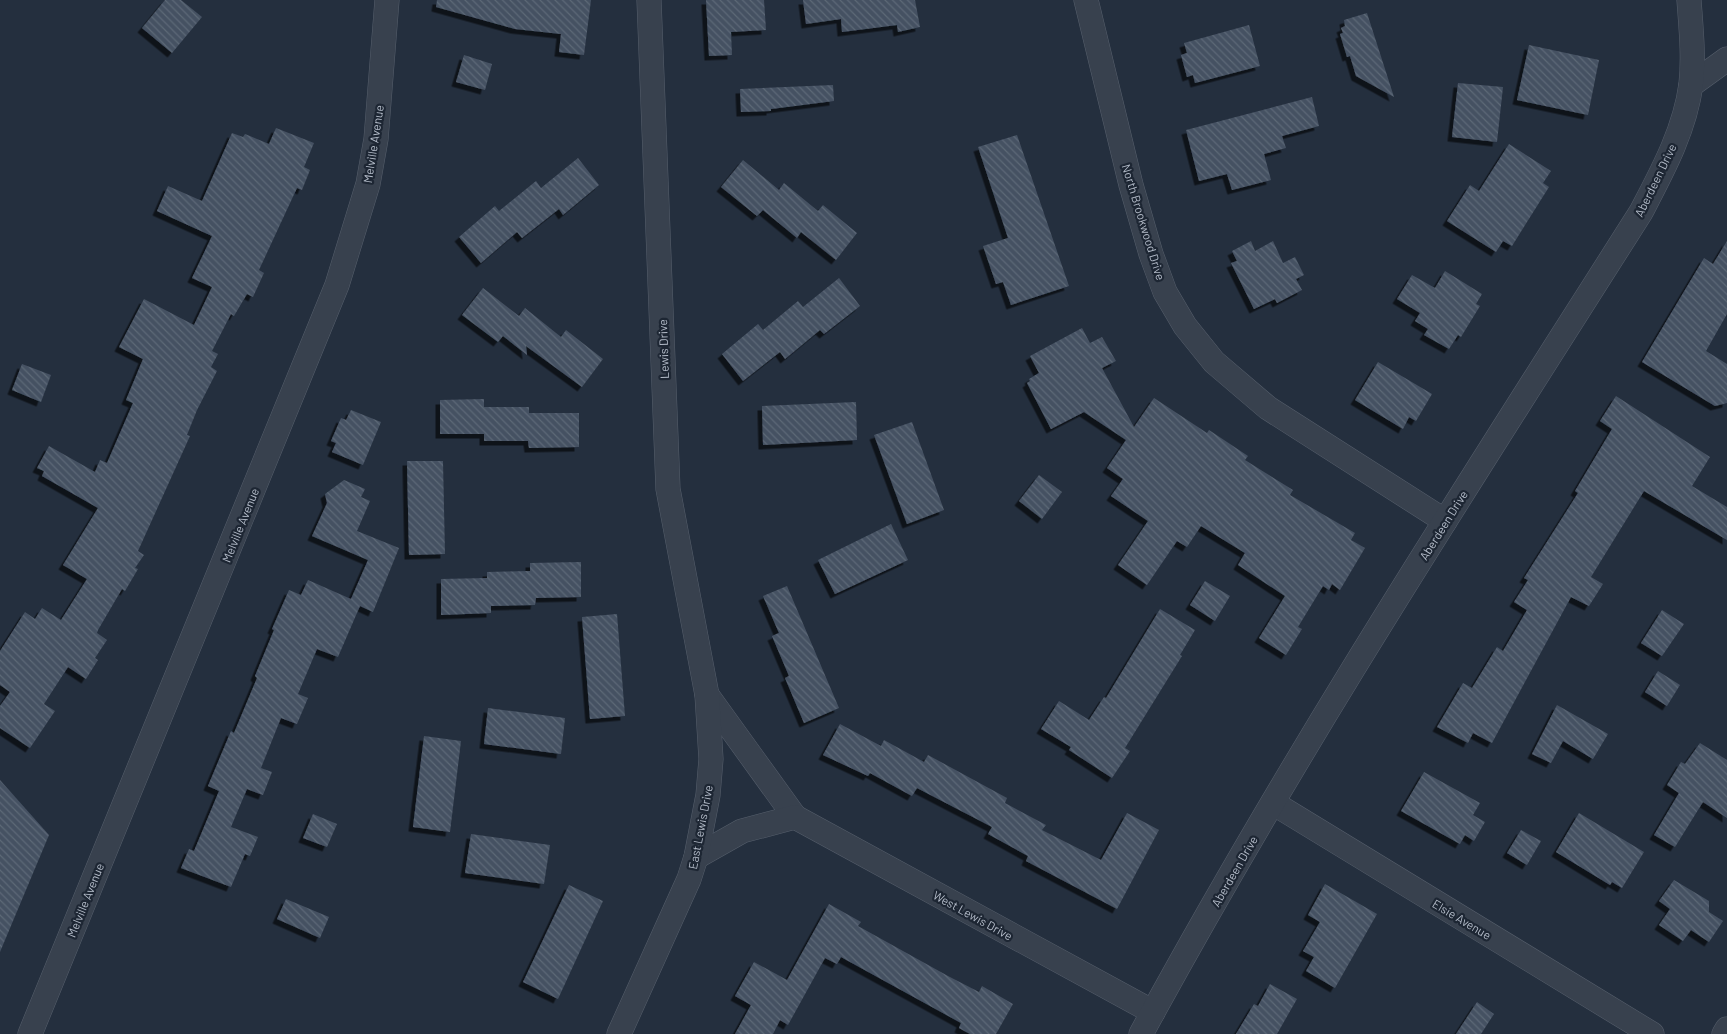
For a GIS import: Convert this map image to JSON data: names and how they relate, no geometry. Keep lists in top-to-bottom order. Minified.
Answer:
{"streets":{"street":["Melville Avenue","Aberdeen Drive","North Brookwood Drive","Lewis Drive","East Lewis Drive","West Lewis Drive","Elsie Avenue"]},"crossings":[["Aberdeen Drive","North Brookwood Drive"],["Aberdeen Drive","West Lewis Drive"],["Aberdeen Drive","Elsie Avenue"],["Lewis Drive","East Lewis Drive"],["Lewis Drive","West Lewis Drive"],["East Lewis Drive","West Lewis Drive"]]}
